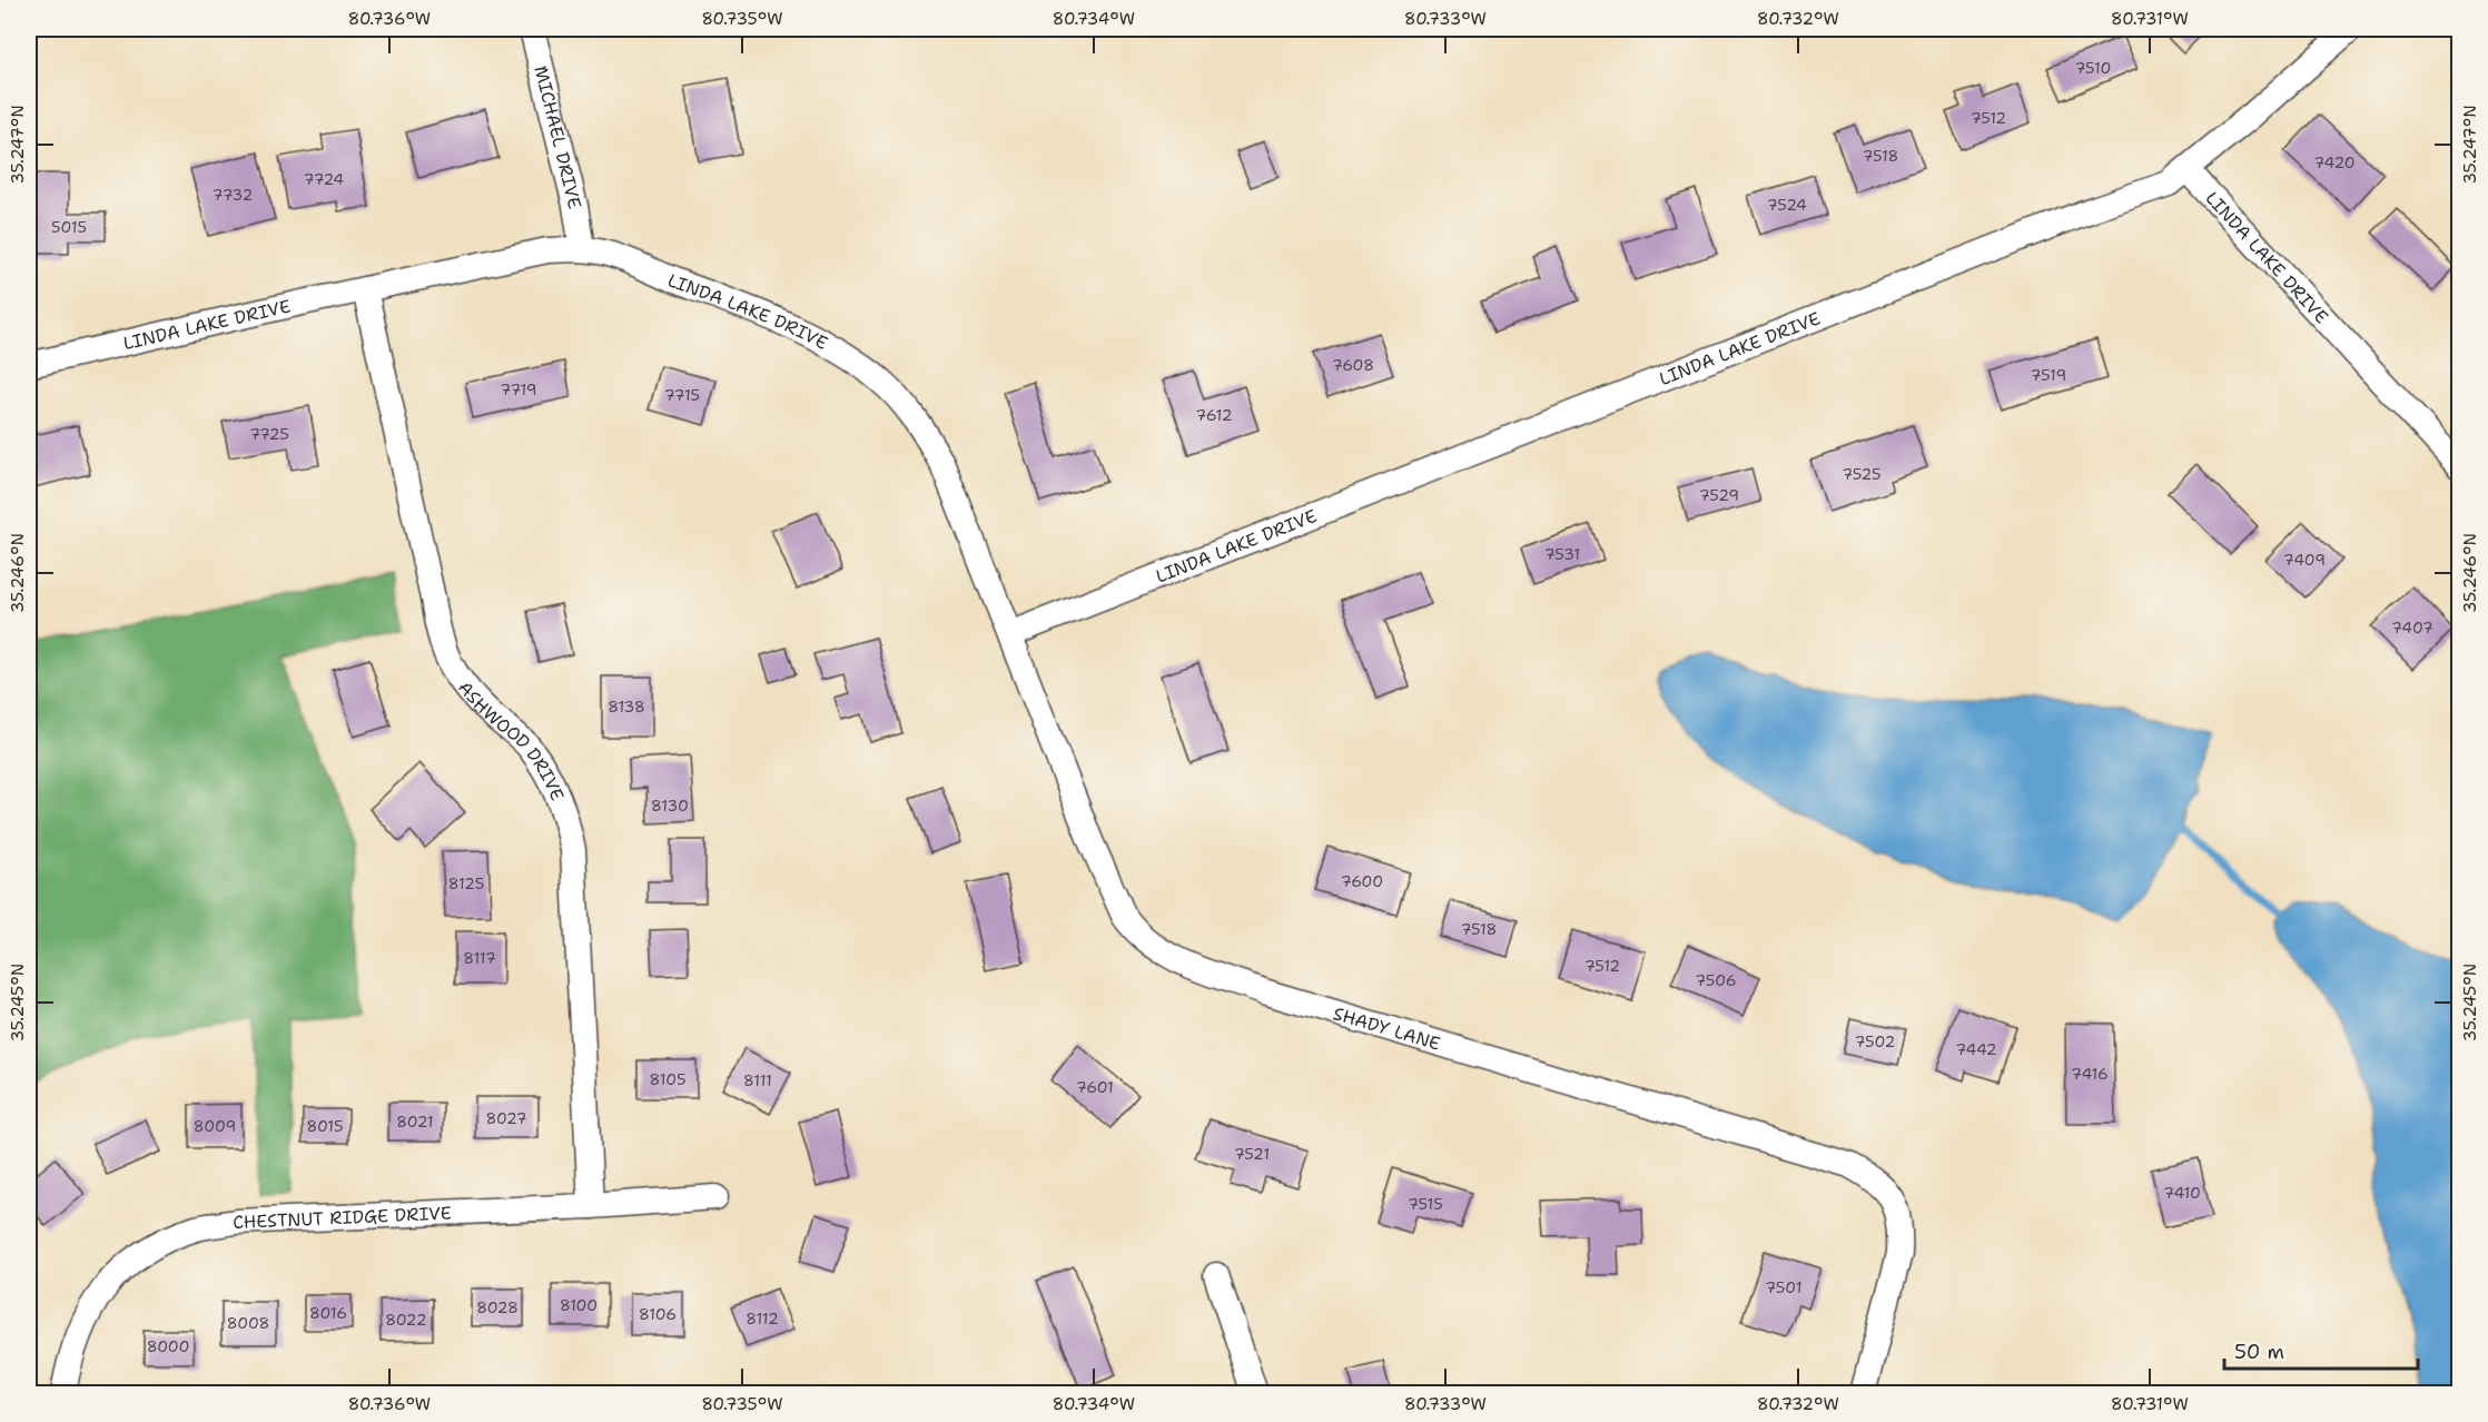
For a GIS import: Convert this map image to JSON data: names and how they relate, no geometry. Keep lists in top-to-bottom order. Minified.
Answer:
{"streets":{"street":["MICHAEL DRIVE","LINDA LAKE DRIVE","ASHWOOD DRIVE","SHADY LANE","CHESTNUT RIDGE DRIVE"]},"crossings":[["MICHAEL DRIVE","LINDA LAKE DRIVE"],["LINDA LAKE DRIVE","ASHWOOD DRIVE"],["LINDA LAKE DRIVE","SHADY LANE"],["ASHWOOD DRIVE","CHESTNUT RIDGE DRIVE"]],"house_numbers":["7510","7512","7518","7420","7724","7732","7524","5015","7608","7519","7719","7715","7612","7725","7525","7529","7531","7409","7407","8138","8130","7600","8125","7518","8117","7512","7506","7502","7442","7416","8105","8111","7601","8027","8021","8009","8015","7521","7410","7515","7501","8100","8028","8016","8106","8112","8022","8008","8000"],"scale_bar":"50 m","coordinates":["80.736°W","80.735°W","80.734°W","80.733°W","80.732°W","80.731°W","35.247°N","35.246°N","35.245°N"]}
